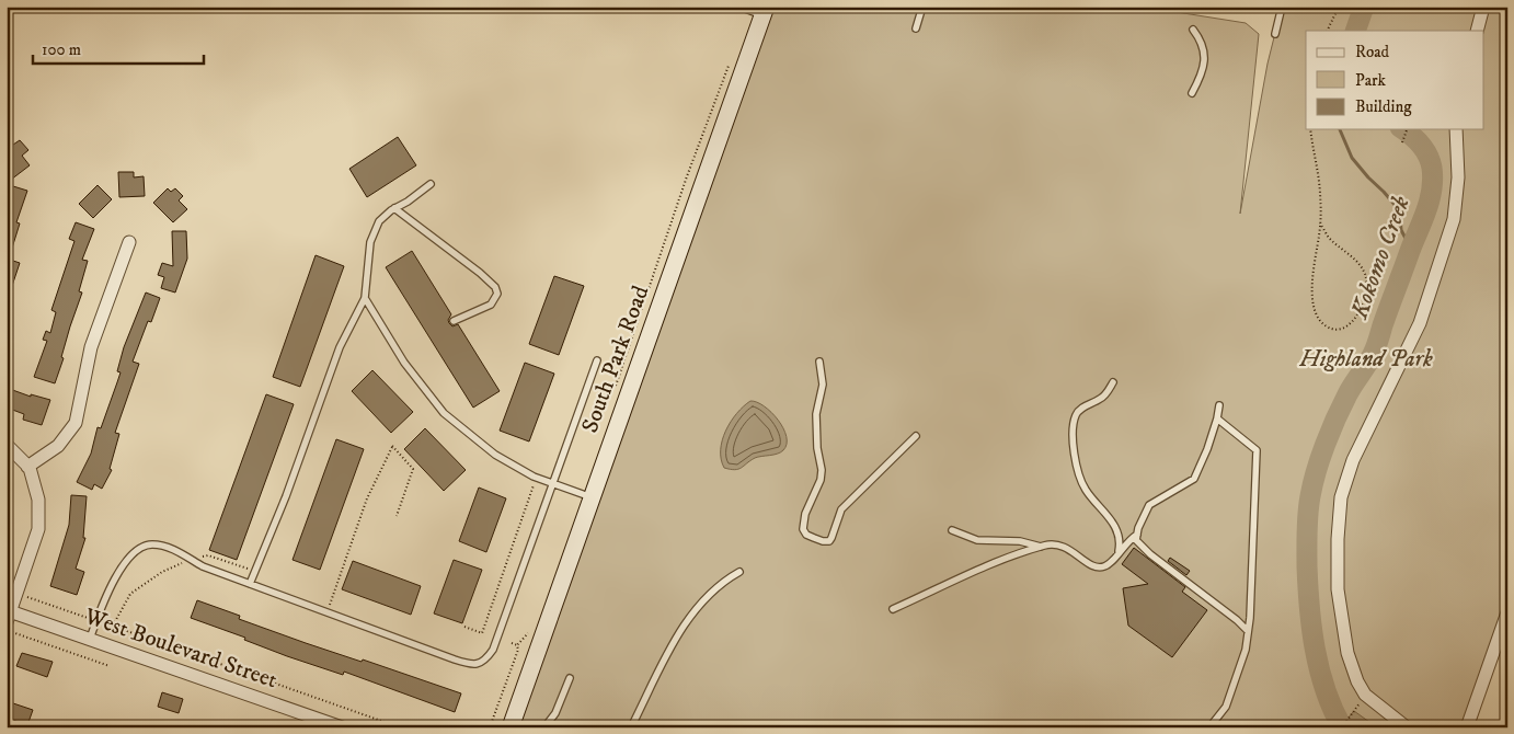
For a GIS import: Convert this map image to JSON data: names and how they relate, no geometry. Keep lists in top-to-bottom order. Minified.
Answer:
{"streets":{"street":["South Park Road","West Boulevard Street"]},"water":["Kokomo Creek"],"parks":["Highland Park"],"legend":["Road","Park","Building"],"scale_bar":"100 m"}
